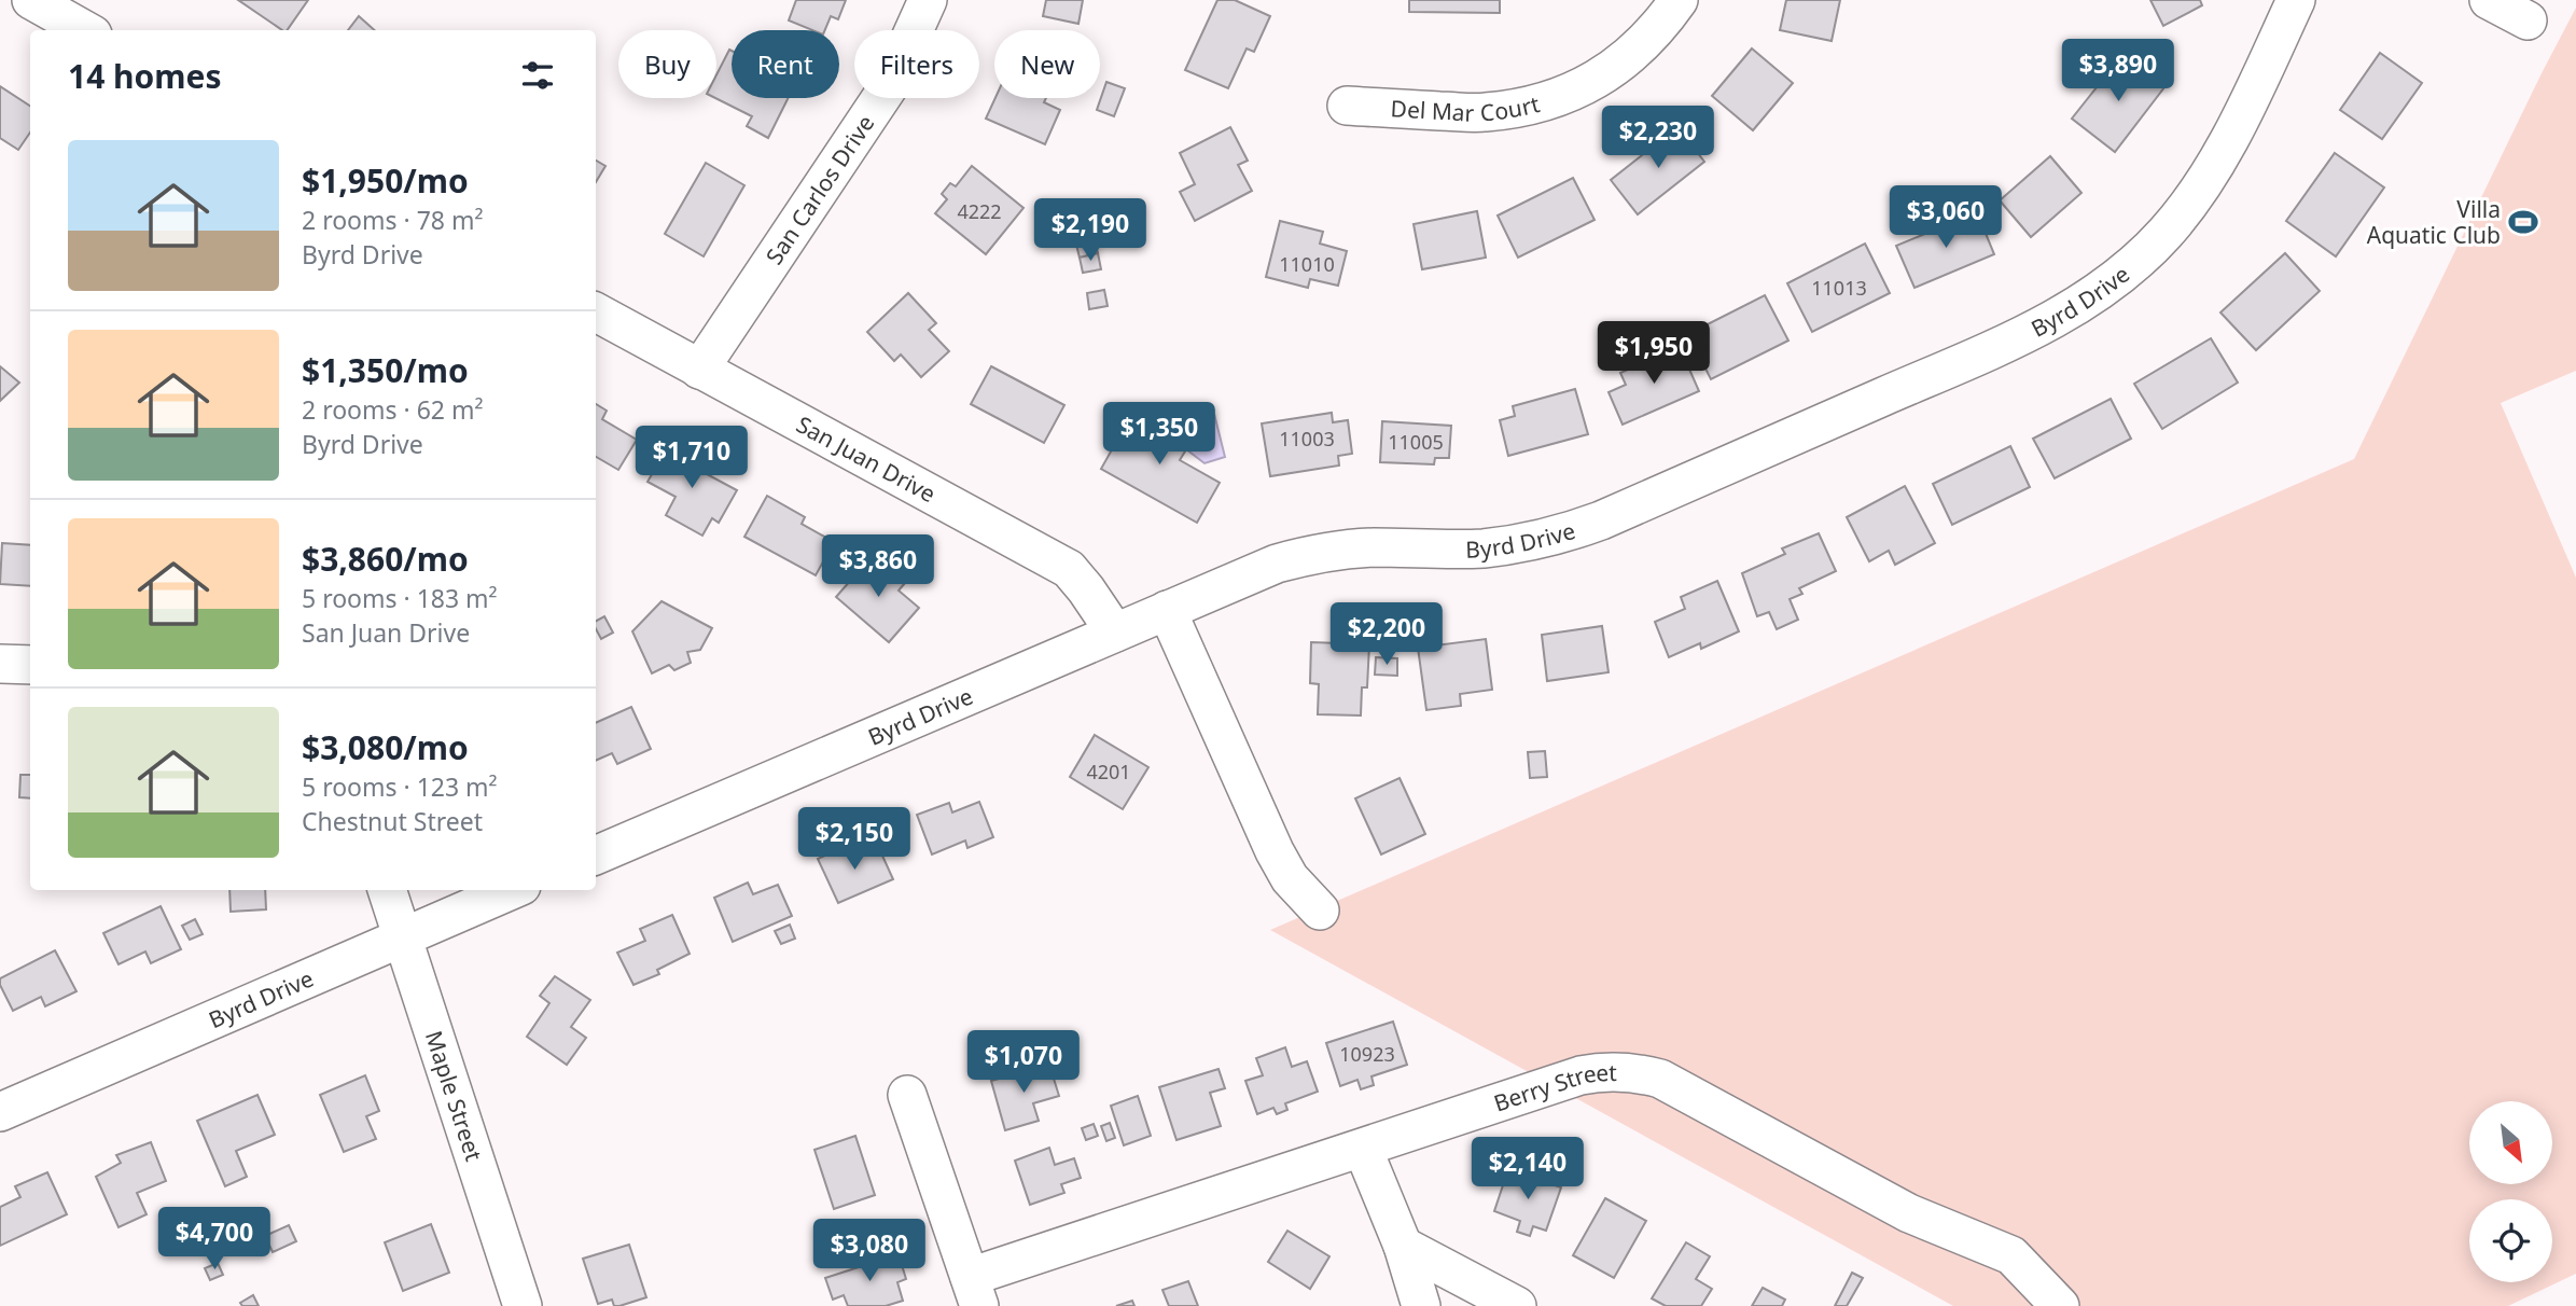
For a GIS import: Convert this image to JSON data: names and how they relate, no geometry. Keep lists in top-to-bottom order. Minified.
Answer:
{"streets":{"street":["Del Mar Court","San Carlos Drive","Byrd Drive","San Juan Drive","Berry Street","Maple Street"]},"crossings":[["San Carlos Drive","San Juan Drive"],["Byrd Drive","San Juan Drive"],["Byrd Drive","Maple Street"]],"places":{"sports":["Villa Aquatic Club"]},"house_numbers":["4222","11010","11013","11003","11005","4201","10923"],"north":"bottom right","page":{"chip":["Buy","Rent","Filters","New"],"heading":"14 homes","price":["$3,890","$2,230","$3,060","$2,190","$1,950","$1,350","$1,710","$3,860","$2,200","$2,150","$1,070","$2,140","$4,700","$3,080"],"list":[{"name":"$1,950/mo","note":"2 rooms · 78 m² · Byrd Drive"},{"name":"$1,350/mo","note":"2 rooms · 62 m² · Byrd Drive"},{"name":"$3,860/mo","note":"5 rooms · 183 m² · San Juan Drive"},{"name":"$3,080/mo","note":"5 rooms · 123 m² · Chestnut Street"}]}}
